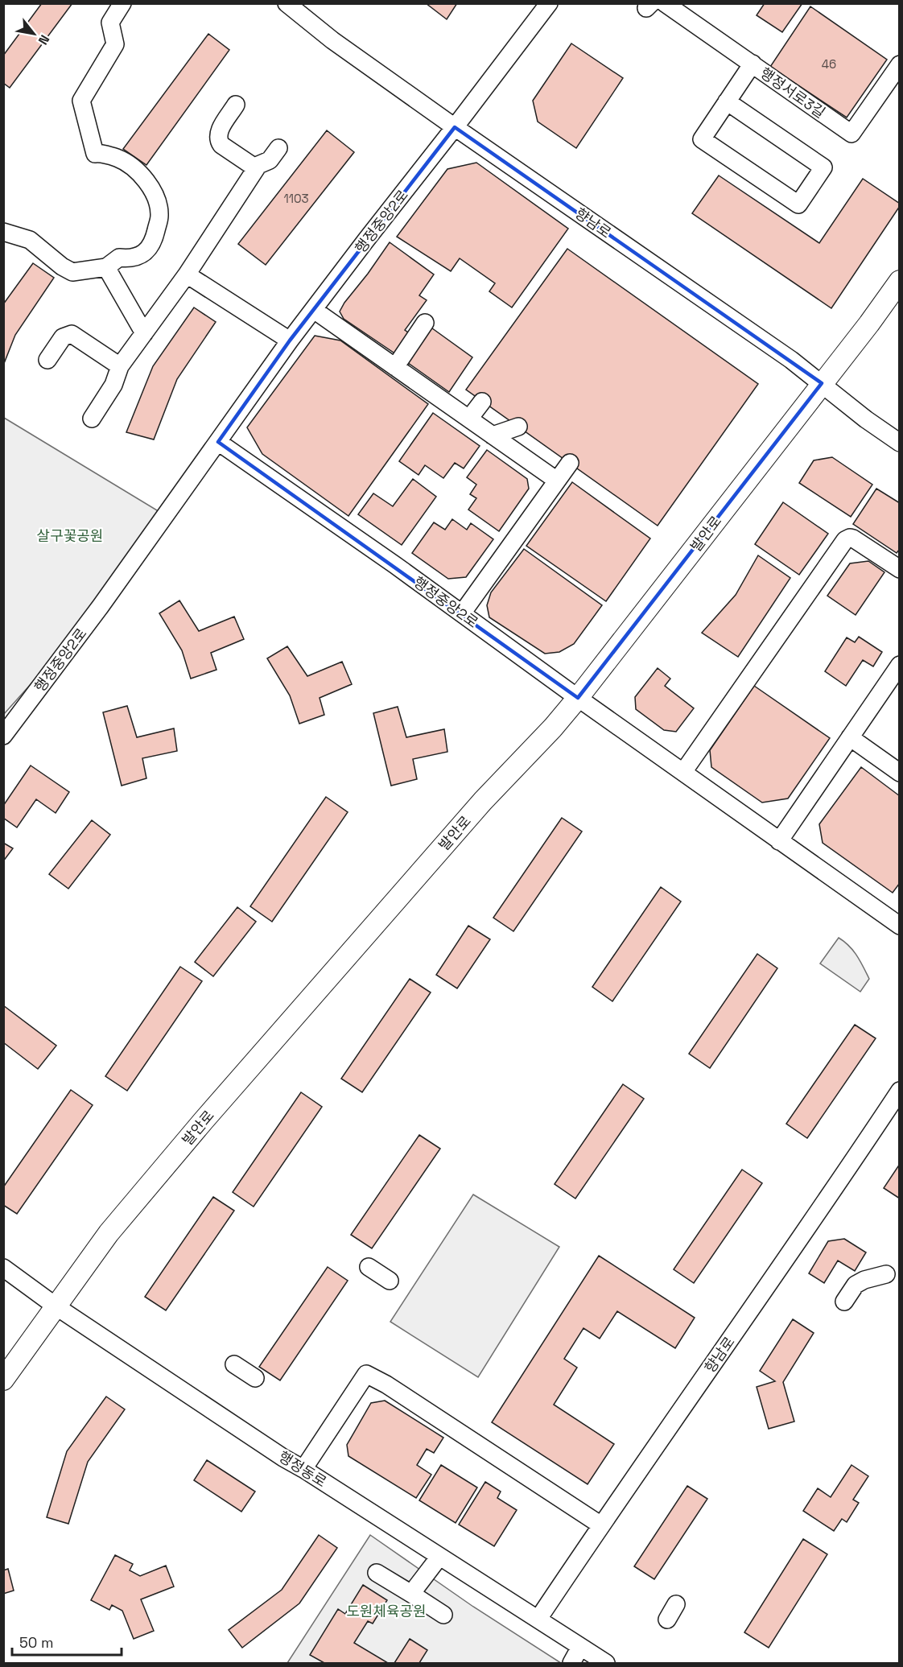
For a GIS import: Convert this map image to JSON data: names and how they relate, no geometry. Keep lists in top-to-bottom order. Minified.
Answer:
{"streets":{"main road":["발안로"],"street":["행정서로3길","행정중앙2로","향남로","행정동로"]},"crossings":[["행정중앙2로","향남로"],["행정중앙2로","발안로"],["향남로","발안로"],["향남로","행정동로"],["발안로","행정동로"]],"parks":["살구꽃공원","도원체육공원"],"house_numbers":["46","1103"],"scale_bar":"50 m","north":"bottom right"}
